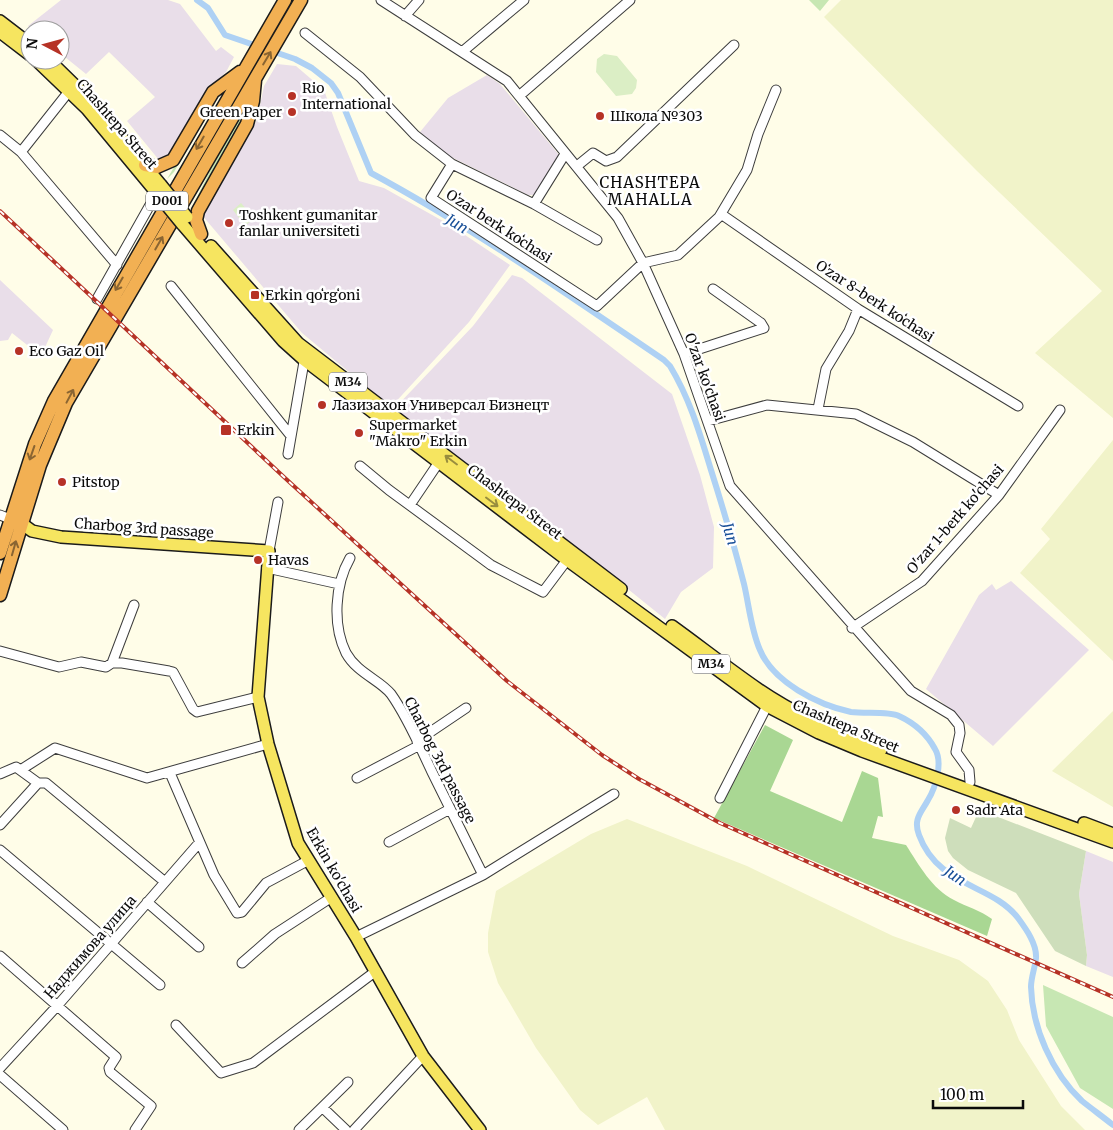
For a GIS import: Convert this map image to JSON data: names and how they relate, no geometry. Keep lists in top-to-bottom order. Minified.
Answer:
{"streets":{"highway":["D001"],"main road":["Chashtepa Street","M34","Charbog 3rd passage","Erkin ko'chasi"],"street":["Oʻzar berk koʻchasi","Oʻzar 8-berk koʻchasi","O'zar ko'chasi","O'zar 1-berk ko'chasi","Chаrbog 3rd passage","Наджимова улица"]},"crossings":[["Chashtepa Street","O'zar ko'chasi"],["Chashtepa Street","M34"],["D001","Charbog 3rd passage"],["Oʻzar berk koʻchasi","O'zar ko'chasi"],["O'zar ko'chasi","O'zar 1-berk ko'chasi"],["Charbog 3rd passage","Erkin ko'chasi"]],"districts":["CHASHTEPA MAHALLA"],"water":["Jun"],"places":{"other":["Rio International","Green Paper","Школа №303","Toshkent gumanitar fanlar universiteti","Eco Gaz Oil","Лазизахон Универсал Бизнецт","Supermarket \"Makro\" Erkin","Pitstop","Havas","Sadr Ata"],"transit":["Erkin qoʻrgʻoni","Erkin"]},"scale_bar":"100 m","north":"left"}
